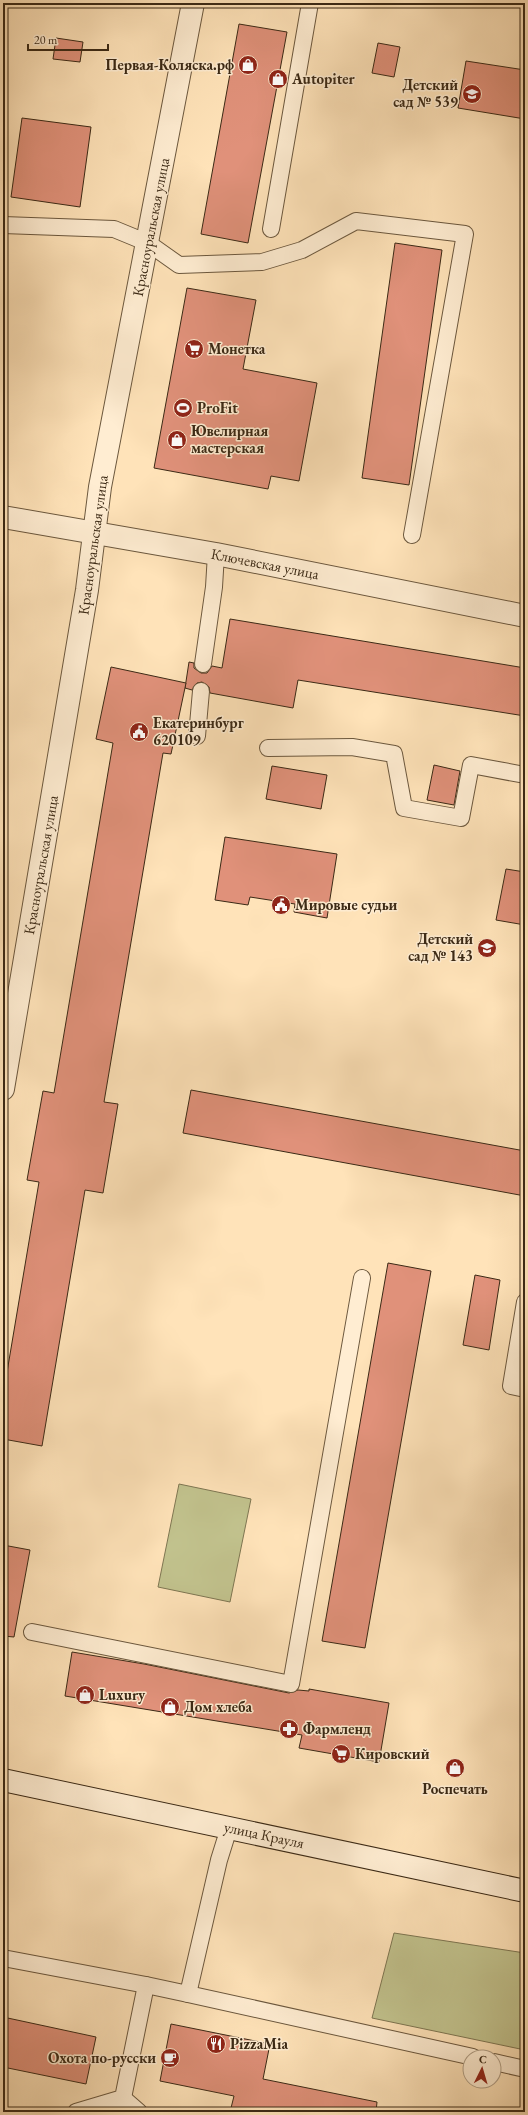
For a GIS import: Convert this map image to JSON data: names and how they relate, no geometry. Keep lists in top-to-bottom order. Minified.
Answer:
{"streets":{"street":["Красноуральская улица","Ключевская улица","улица Крауля"]},"crossings":[["Красноуральская улица","Ключевская улица"]],"places":{"shop":["Первая-Коляска.рф","Autopiter","Ювелирная мастерская","Luxury","Дом хлеба","Роспечать"],"school or university":["Детский сад № 539","Детский сад № 143"],"supermarket":["Монетка","Кировский"],"sports":["ProFit"],"public building":["Екатеринбург 620109","Мировые судьи"],"pharmacy":["Фармленд"],"restaurant":["PizzaMia"],"cafe":["Охота по-русски"]},"scale_bar":"20 m","north":"top"}
